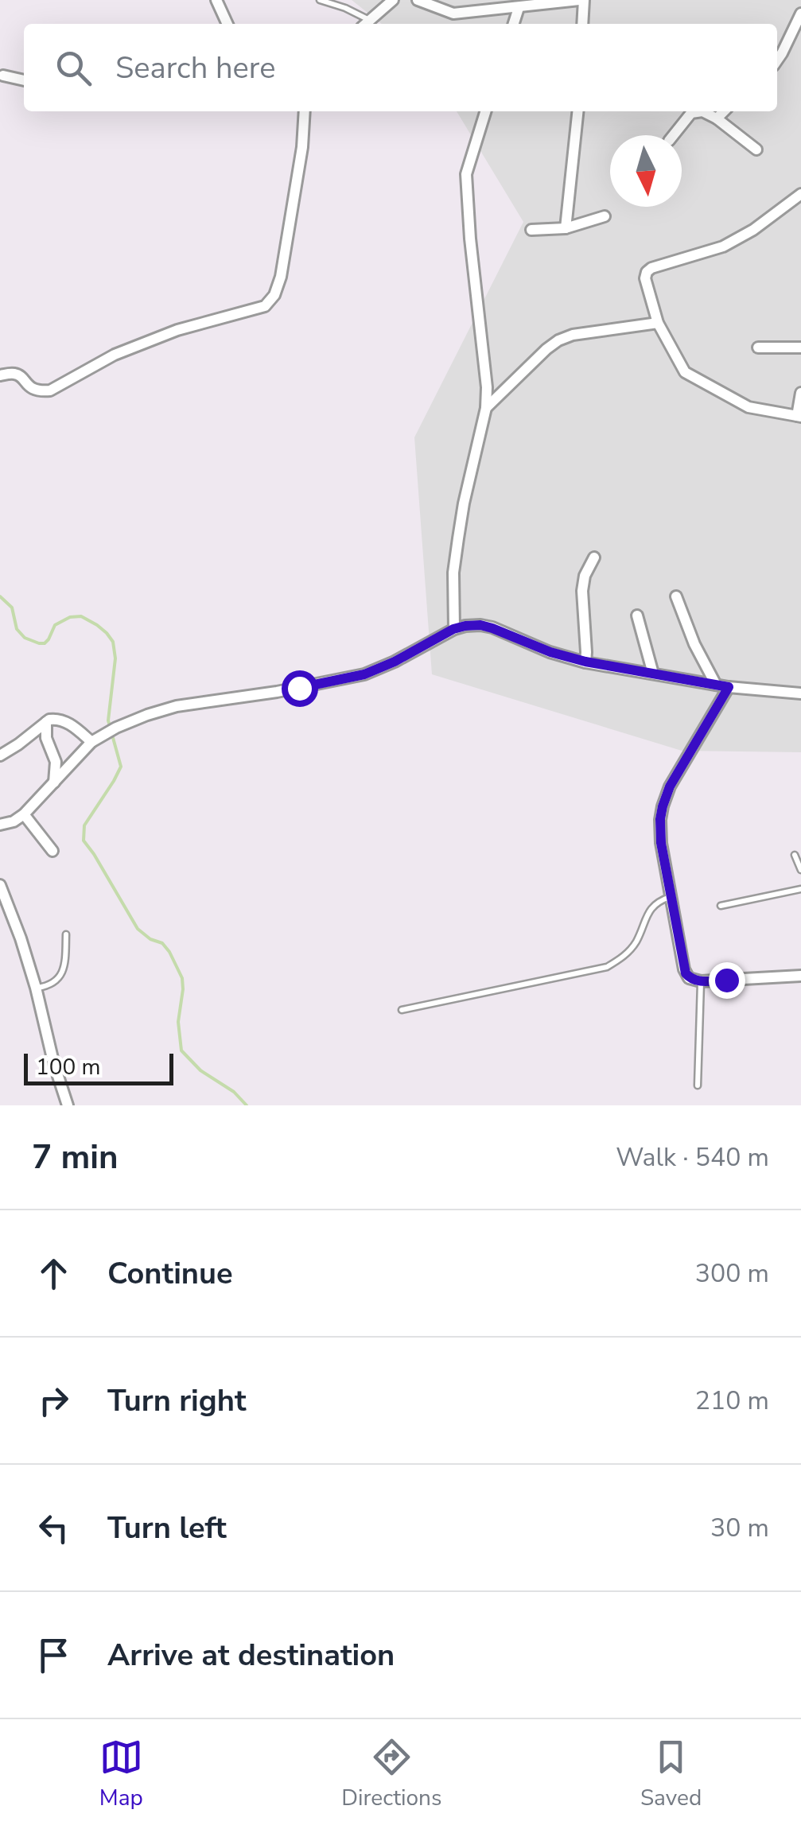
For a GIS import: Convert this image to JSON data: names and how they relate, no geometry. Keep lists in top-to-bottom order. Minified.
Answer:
{"scale_bar":"100 m","north":"bottom","page":{"search":"Search here","scale":"100 m","heading":["7 min","Walk · 540 m"],"list":[["Continue","300 m"],["Turn right","210 m"],["Turn left","30 m"],"Arrive at destination"],"nav":["Map","Directions","Saved"]}}
